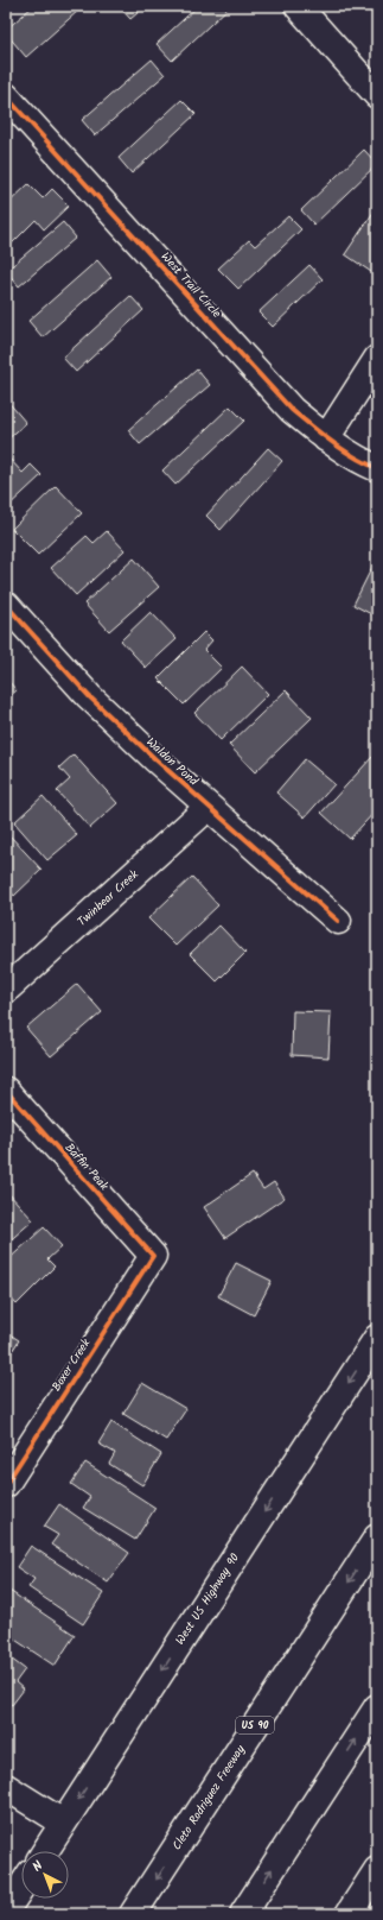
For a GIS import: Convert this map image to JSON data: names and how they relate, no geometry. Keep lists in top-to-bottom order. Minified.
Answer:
{"streets":{"main road":["West Trail Circle","Waldon Pond","Twinbear Creek","Baffin Peak","Boxer Creek","West US Highway 90","US 90","Cleto Rodriguez Freeway"]},"crossings":[["Waldon Pond","Twinbear Creek"],["Baffin Peak","Boxer Creek"]],"north":"top left"}
